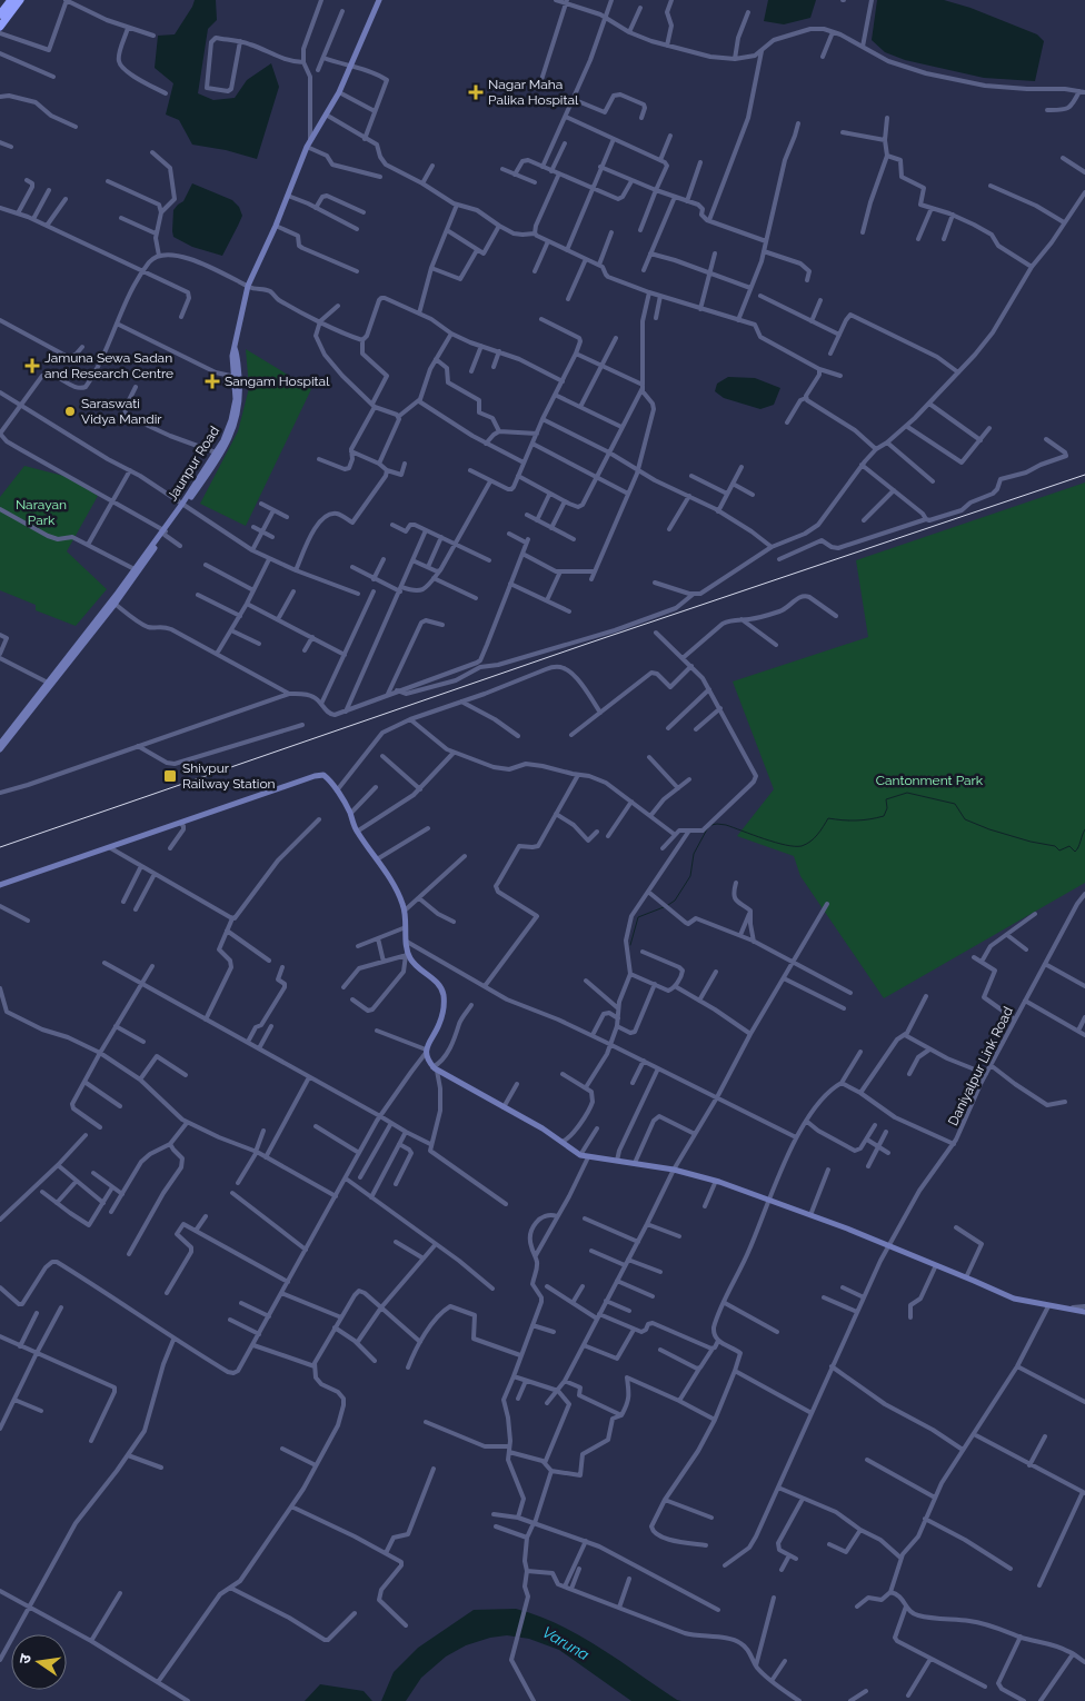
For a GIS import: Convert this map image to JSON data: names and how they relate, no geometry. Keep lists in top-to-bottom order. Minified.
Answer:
{"streets":{"street":["Jaunpur Road","Daniyalpur Link Road"]},"water":["Varuna"],"parks":["Narayan Park","Cantonment Park"],"places":{"health":["Nagar Maha Palika Hospital","Jamuna Sewa Sadan and Research Centre","Sangam Hospital"],"other":["Saraswati Vidya Mandir"],"transit":["Shivpur Railway Station"]},"north":"left"}
